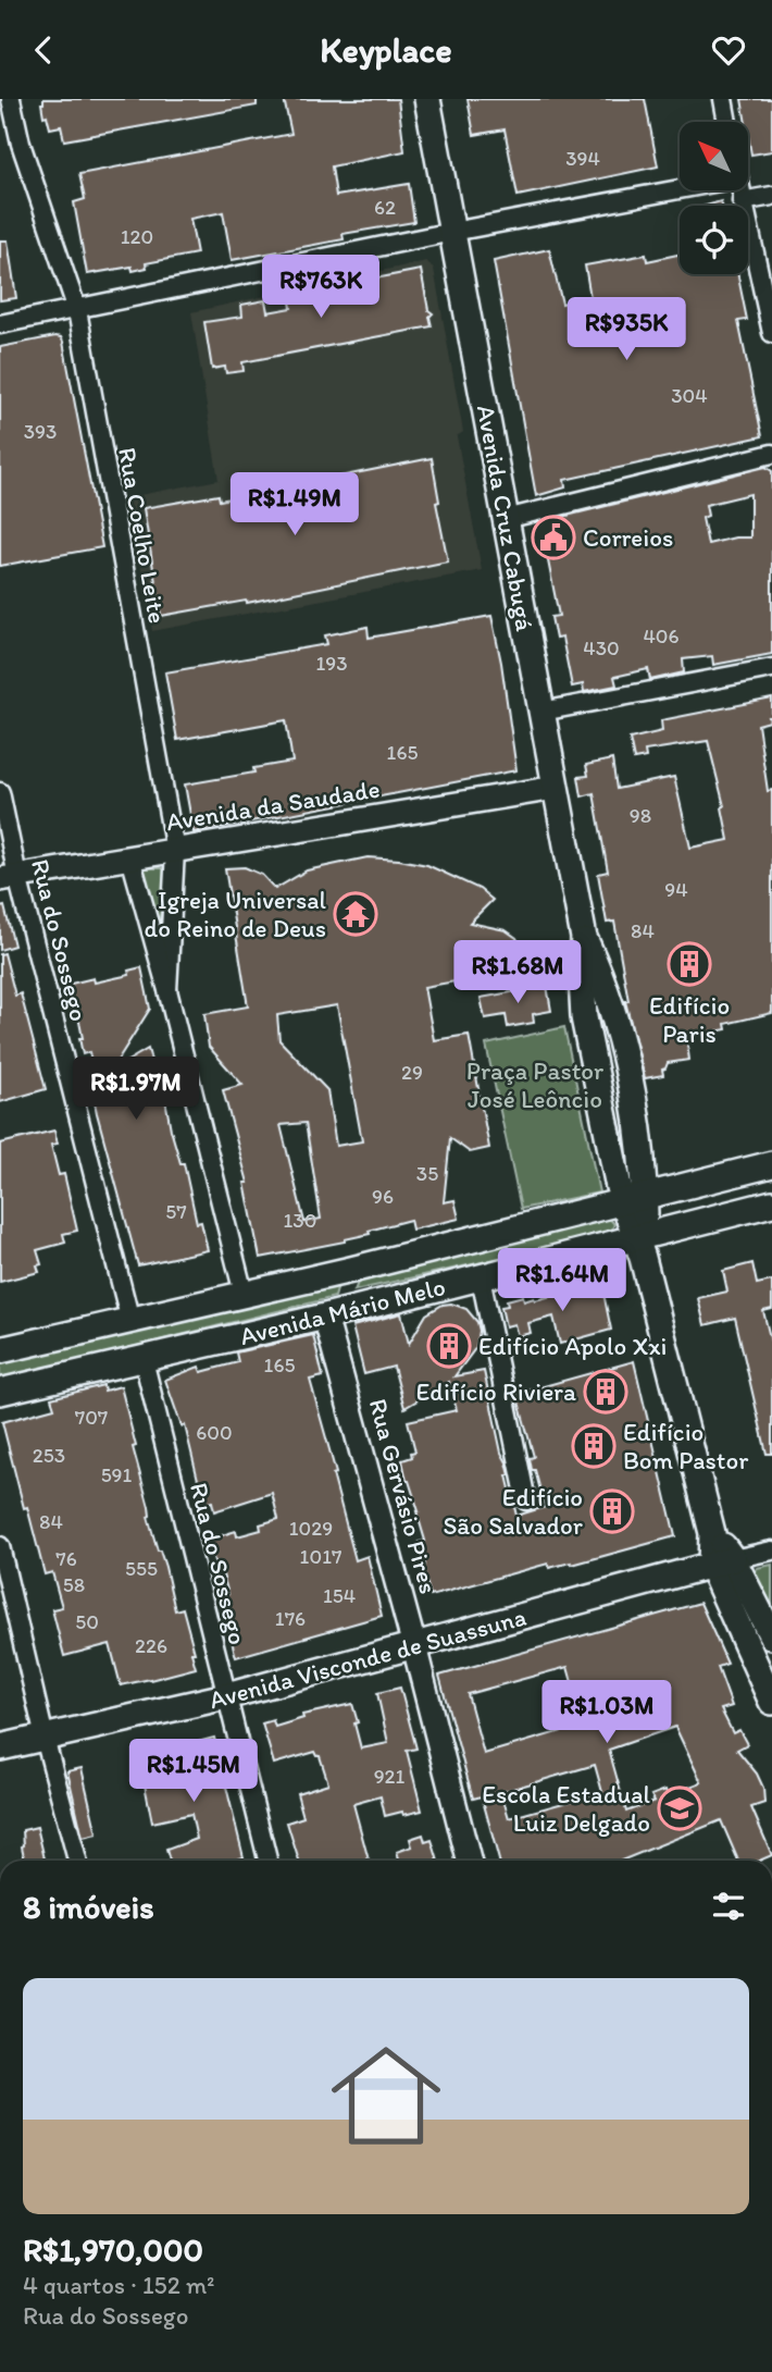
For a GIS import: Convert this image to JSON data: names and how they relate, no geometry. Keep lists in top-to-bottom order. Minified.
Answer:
{"streets":{"main road":["Avenida Cruz Cabugá","Avenida Mário Melo","Avenida Visconde de Suassuna"],"street":["Rua Coelho Leite","Avenida da Saudade","Rua do Sossego","Rua Gervásio Pires"]},"crossings":[["Avenida Cruz Cabugá","Avenida da Saudade"],["Avenida Cruz Cabugá","Avenida Mário Melo"],["Avenida Cruz Cabugá","Avenida Visconde de Suassuna"],["Rua Coelho Leite","Avenida da Saudade"],["Rua Coelho Leite","Avenida Mário Melo"],["Avenida da Saudade","Rua do Sossego"],["Rua do Sossego","Avenida Mário Melo"],["Rua do Sossego","Avenida Visconde de Suassuna"],["Avenida Mário Melo","Rua Gervásio Pires"],["Rua Gervásio Pires","Avenida Visconde de Suassuna"]],"parks":["Praça Pastor José Leôncio"],"places":{"public building":["Correios"],"temple":["Igreja Universal do Reino de Deus"],"building":["Edifício Paris","Edifício Apolo Xxi","Edifício Riviera","Edifício Bom Pastor","Edifício São Salvador"],"school or university":["Escola Estadual Luiz Delgado"]},"house_numbers":["394","62","120","304","393","406","430","193","165","98","94","84","29","35","96","57","130","165","707","600","253","591","84","1029","1017","76","555","58","154","176","50","226","921"],"north":"top left","page":{"header":"Keyplace","price":["R$763K","R$935K","R$1.49M","R$1.68M","R$1.97M","R$1.64M","R$1.03M","R$1.45M"],"heading":"8 imóveis","list":[{"name":"R$1,970,000","note":"4 quartos · 152 m² · Rua do Sossego"}]}}
